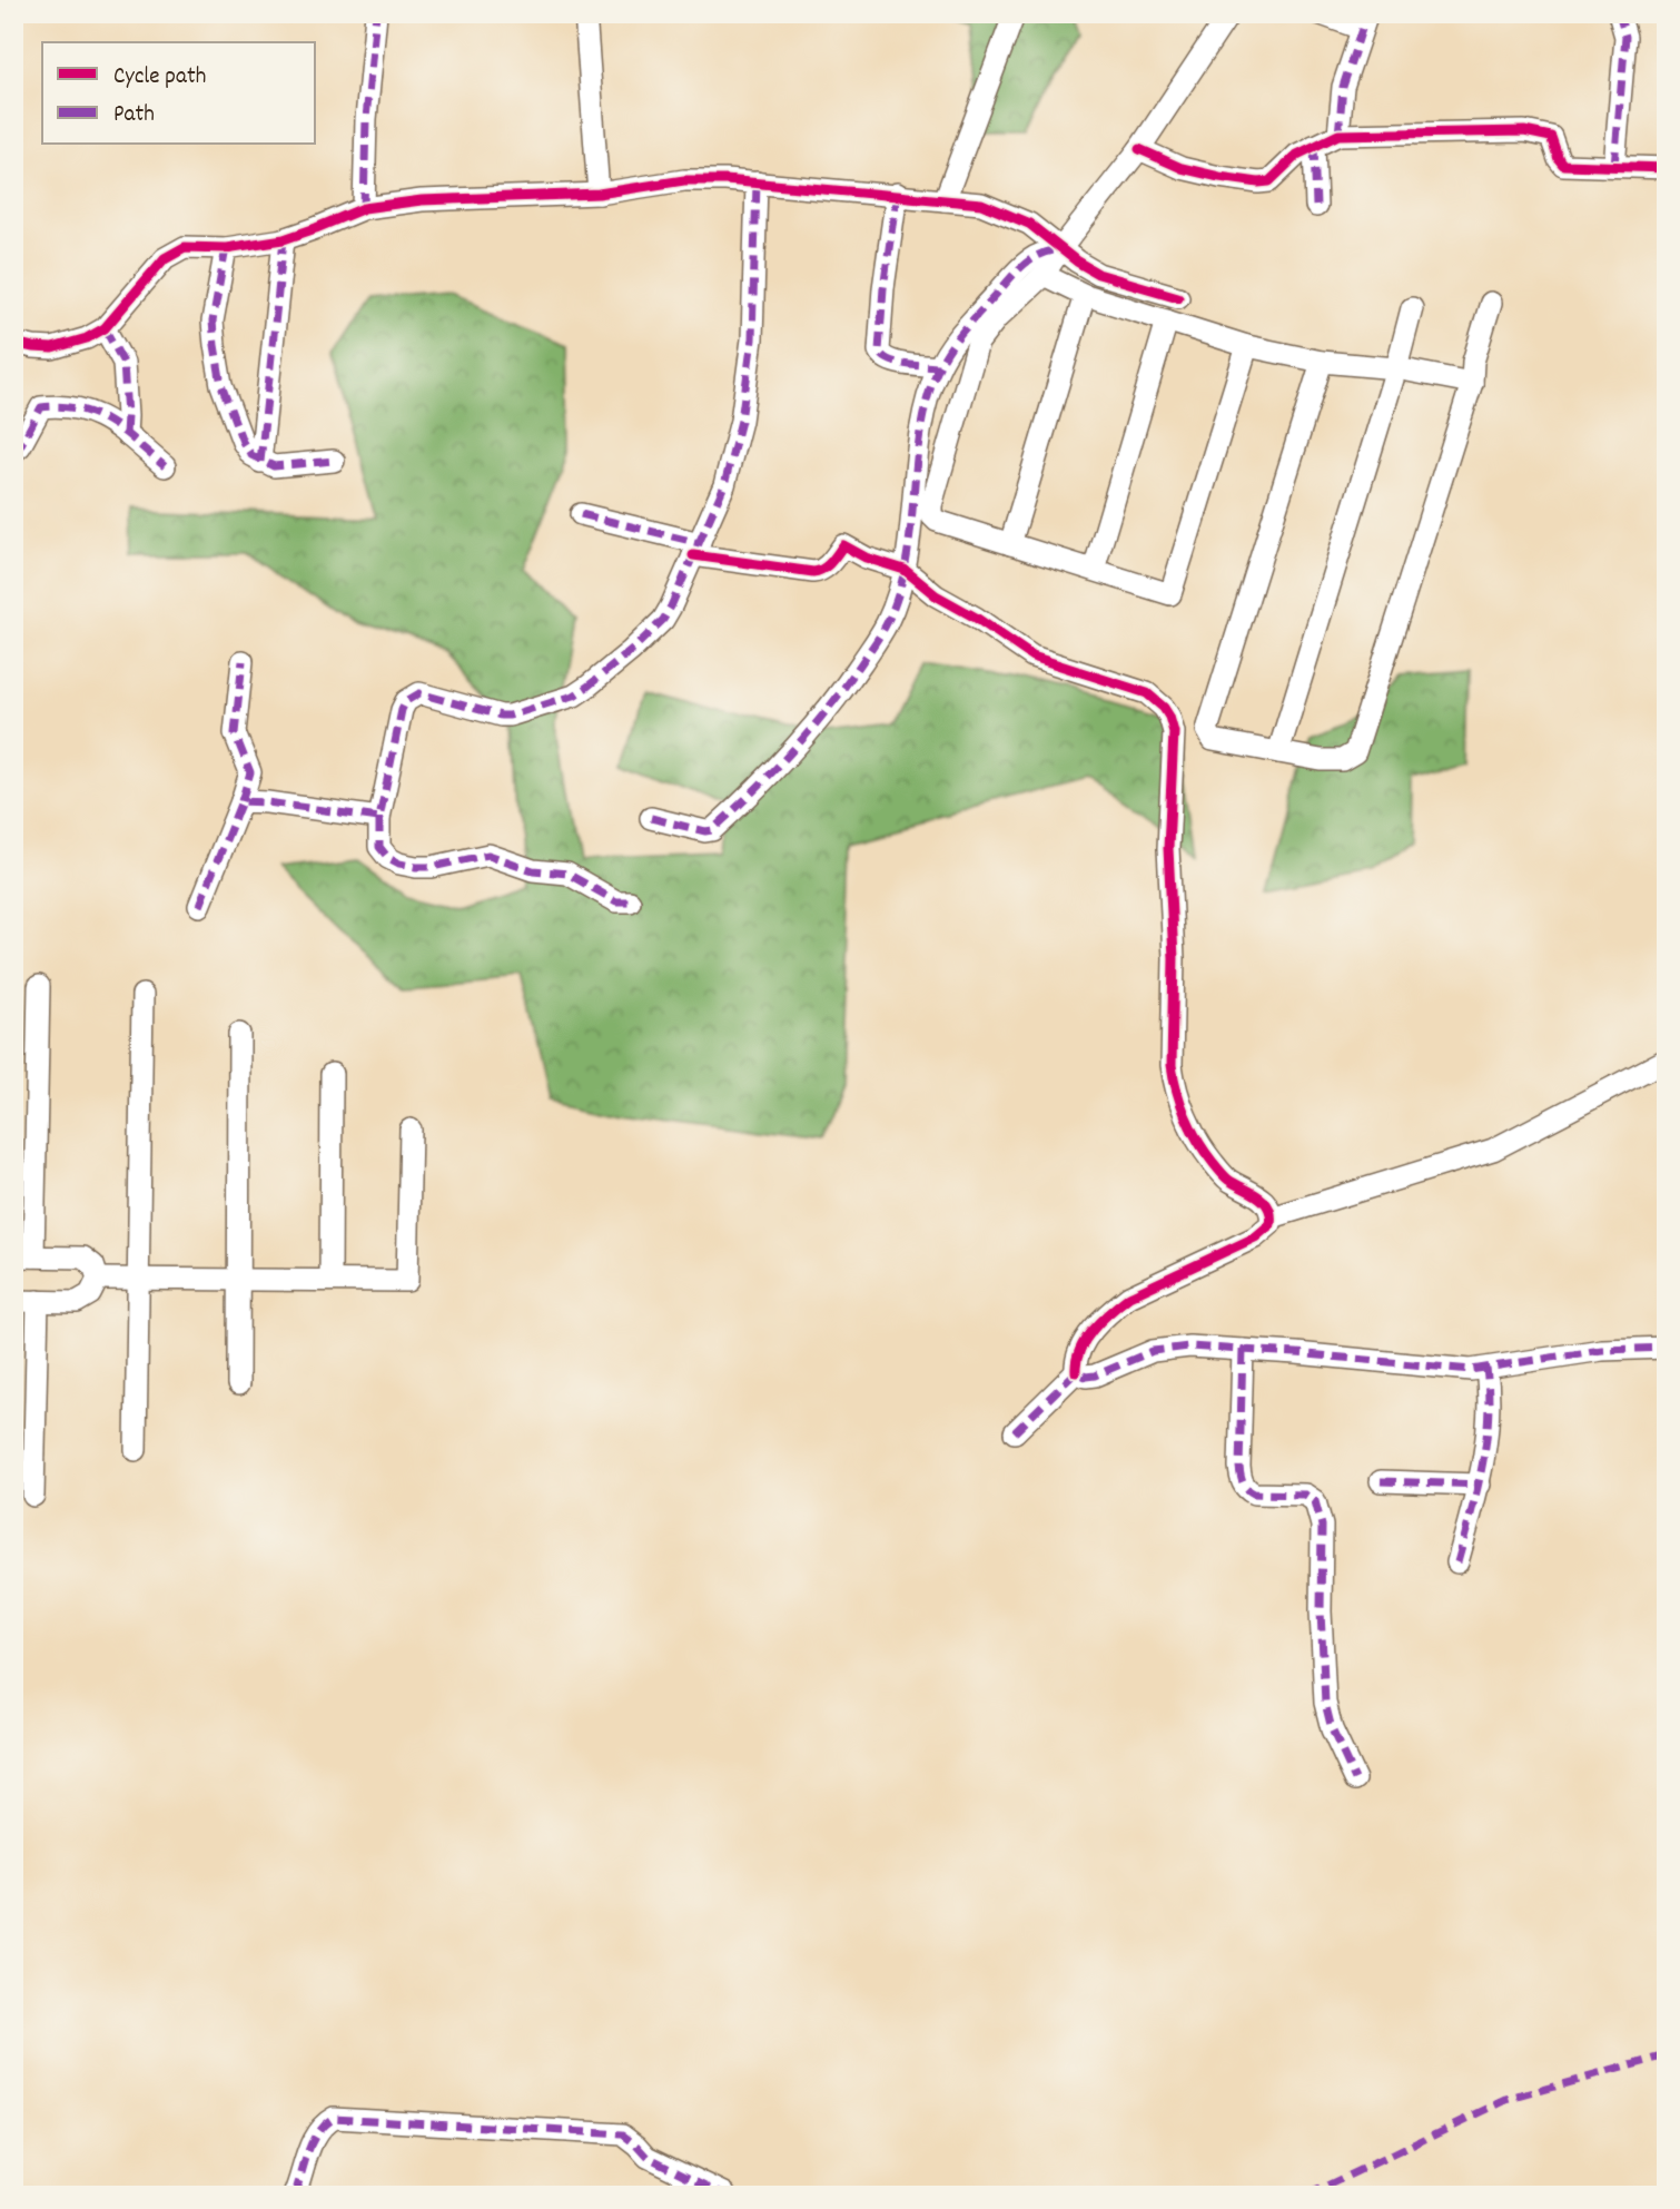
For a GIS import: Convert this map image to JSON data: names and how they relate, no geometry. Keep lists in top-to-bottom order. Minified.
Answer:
{"legend":["Cycle path","Path"]}
